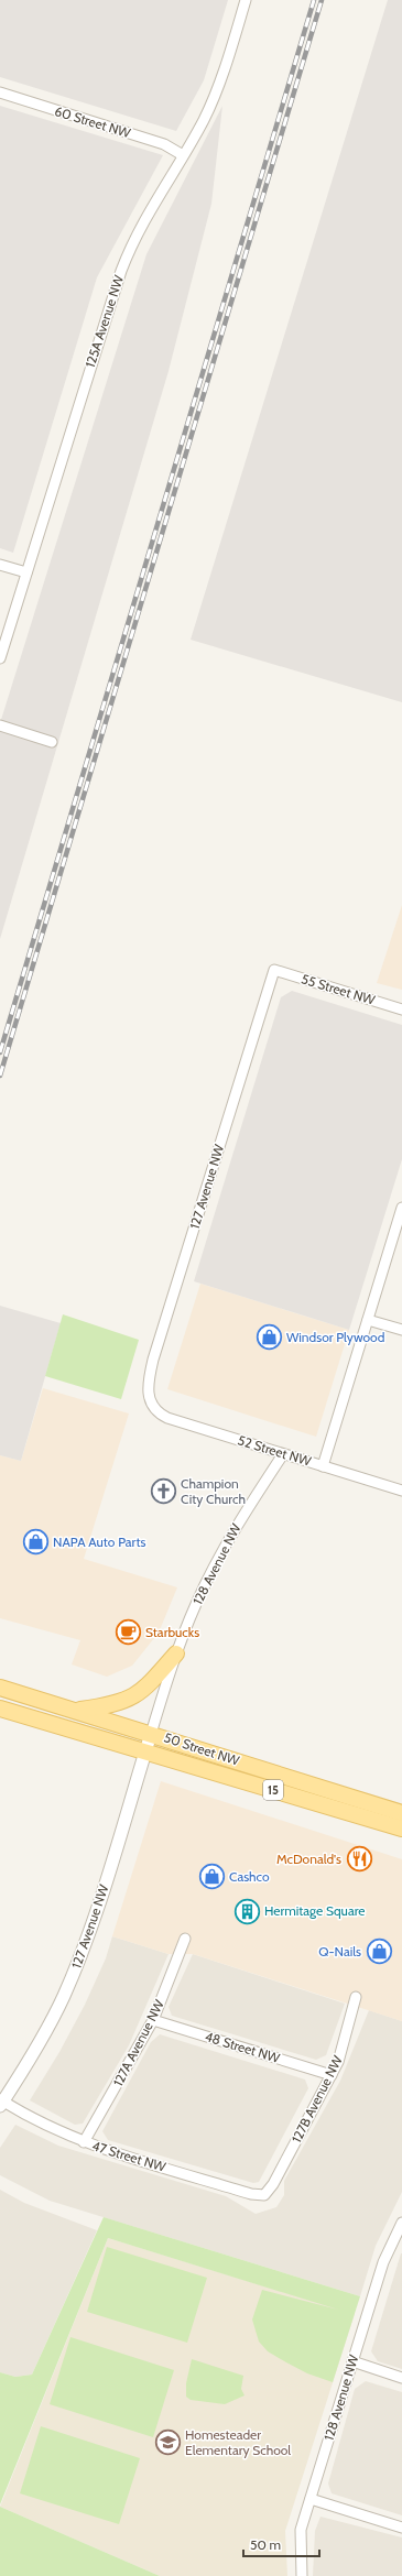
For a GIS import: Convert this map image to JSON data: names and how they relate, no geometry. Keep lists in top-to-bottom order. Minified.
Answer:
{"streets":{"main road":["50 Street NW","15"],"street":["60 Street NW","125A Avenue NW","55 Street NW","127 Avenue NW","52 Street NW","128 Avenue NW","127A Avenue NW","48 Street NW","127B Avenue NW","47 Street NW"]},"crossings":[["60 Street NW","125A Avenue NW"],["55 Street NW","127 Avenue NW"],["127 Avenue NW","52 Street NW"],["127 Avenue NW","128 Avenue NW"],["127 Avenue NW","50 Street NW"],["127 Avenue NW","47 Street NW"],["52 Street NW","128 Avenue NW"],["128 Avenue NW","50 Street NW"],["127A Avenue NW","48 Street NW"],["127A Avenue NW","47 Street NW"],["48 Street NW","127B Avenue NW"],["127B Avenue NW","47 Street NW"]],"places":{"shop":["Windsor Plywood","NAPA Auto Parts","Cashco","Q-Nails"],"church":["Champion City Church"],"cafe":["Starbucks"],"restaurant":["McDonald's"],"building":["Hermitage Square"],"school or university":["Homesteader Elementary School"]},"scale_bar":"50 m"}
